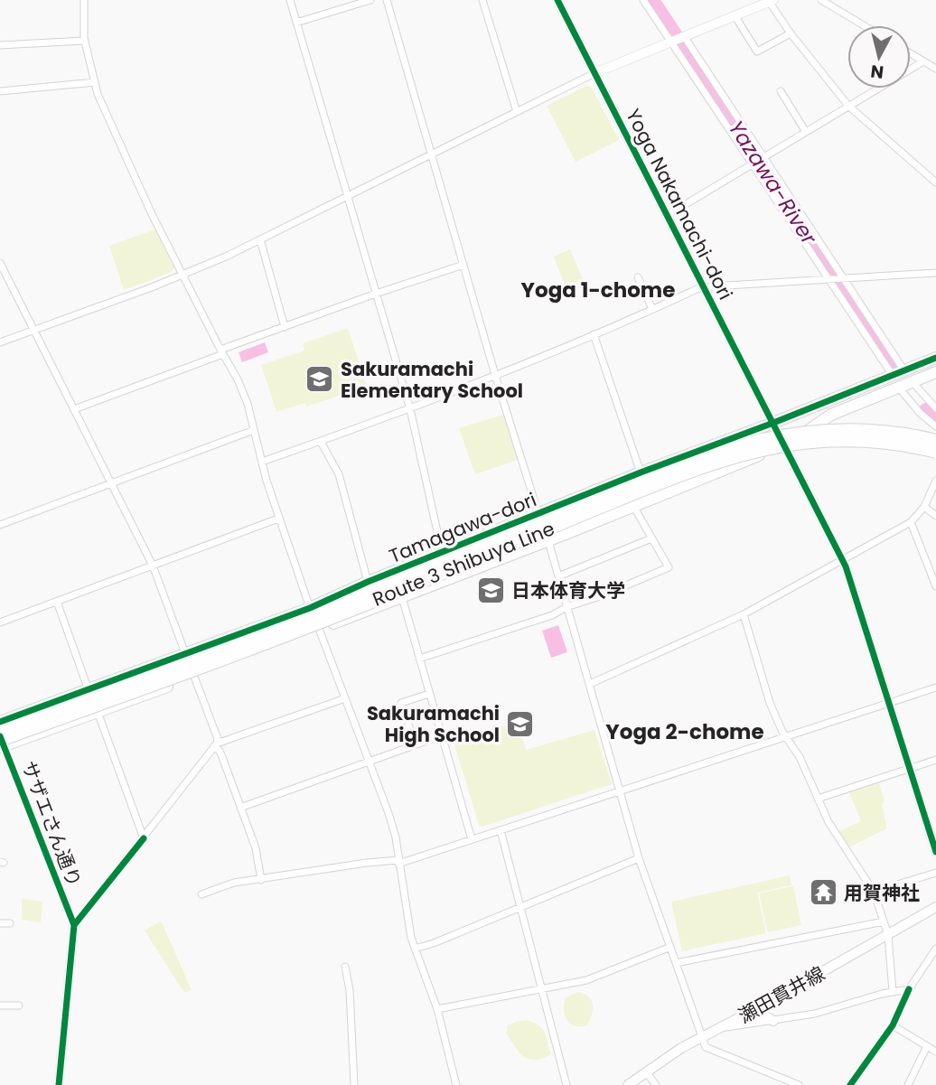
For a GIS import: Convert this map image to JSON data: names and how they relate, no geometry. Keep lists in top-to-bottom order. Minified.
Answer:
{"streets":{"highway":["Tamagawa-dori","Route 3 Shibuya Line"],"main road":["瀬田貫井線"],"street":["Yoga Nakamachi-dori","サザエさん通り"]},"crossings":[["Yoga Nakamachi-dori","Tamagawa-dori"],["Route 3 Shibuya Line","サザエさん通り"]],"districts":["Yoga 1-chome","Yoga 2-chome"],"water":["Yazawa-River"],"places":{"school or university":["Sakuramachi Elementary School","日本体育大学","Sakuramachi High School"],"temple":["用賀神社"]},"north":"bottom"}
